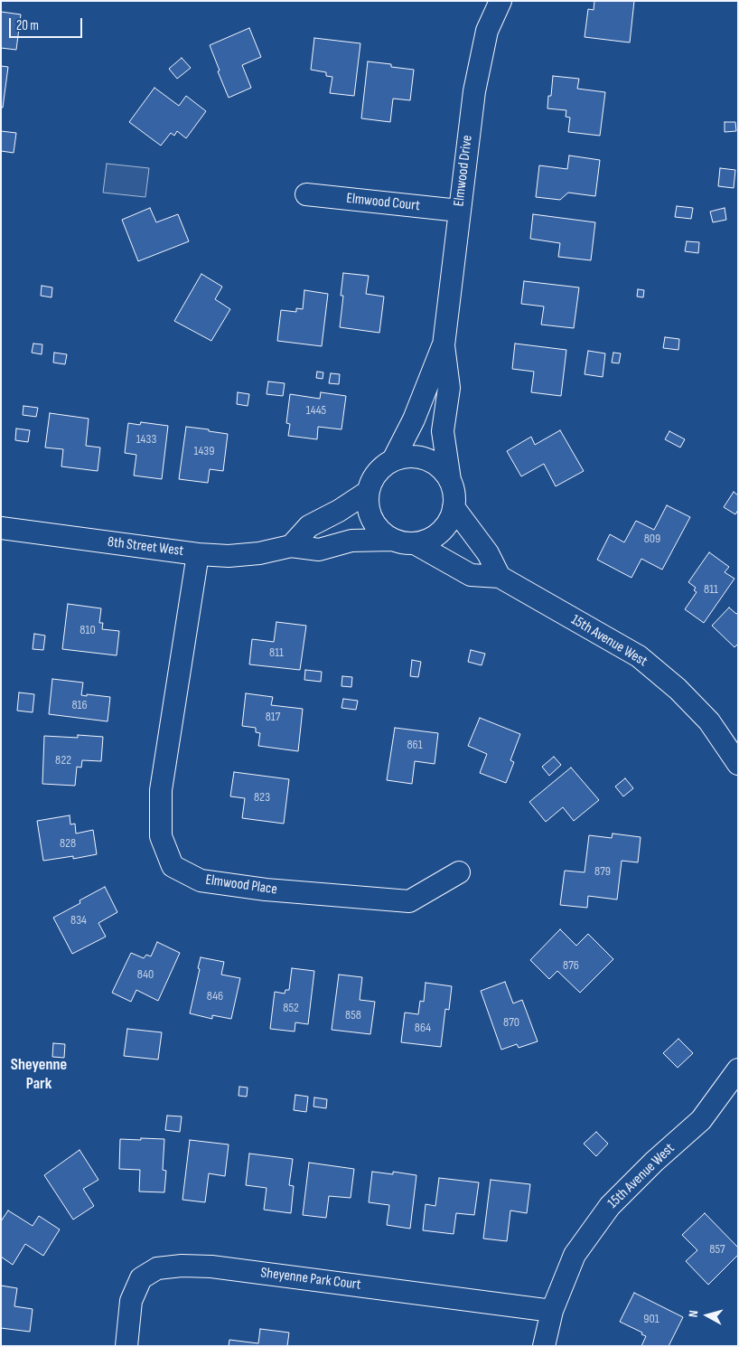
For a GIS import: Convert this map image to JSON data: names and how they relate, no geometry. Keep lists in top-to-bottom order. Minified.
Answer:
{"streets":{"street":["Elmwood Drive","Elmwood Court","8th Street West","15th Avenue West","Elmwood Place","Sheyenne Park Court"]},"crossings":[["Elmwood Drive","Elmwood Court"],["Elmwood Drive","8th Street West"],["Elmwood Drive","15th Avenue West"],["8th Street West","15th Avenue West"],["8th Street West","Elmwood Place"],["15th Avenue West","Sheyenne Park Court"]],"districts":["Sheyenne Park"],"house_numbers":["1445","1433","1439","809","811","810","811","816","817","861","822","823","828","879","834","876","840","846","852","858","870","864","857","901"],"scale_bar":"20 m","north":"left"}
